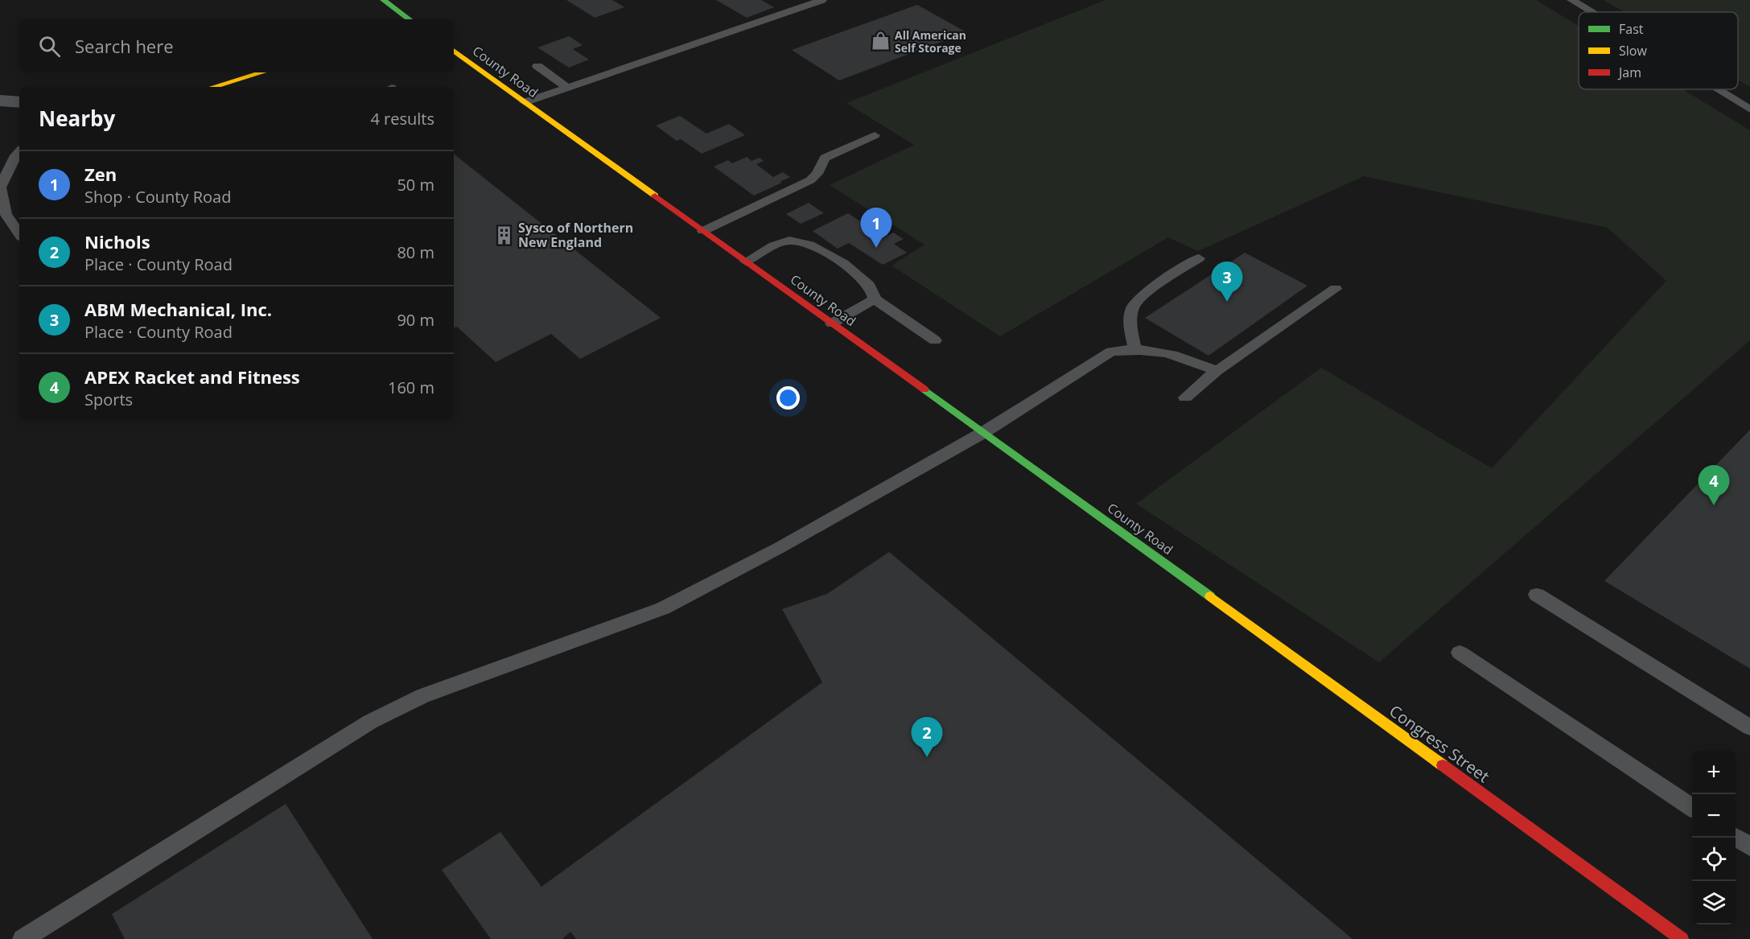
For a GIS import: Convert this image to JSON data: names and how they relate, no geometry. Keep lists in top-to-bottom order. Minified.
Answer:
{"streets":{"main road":["County Road","Congress Street"]},"crossings":[["County Road","Congress Street"]],"places":{"shop":["All American Self Storage"],"building":["Sysco of Northern New England"]},"legend":["Fast","Slow","Jam"],"page":{"search":"Search here","heading":["Nearby","4 results"],"list":[{"mark":"1","name":"Zen","note":"Shop · County Road","value":"50 m"},{"mark":"2","name":"Nichols","note":"Place · County Road","value":"80 m"},{"mark":"3","name":"ABM Mechanical, Inc.","note":"Place · County Road","value":"90 m"},{"mark":"4","name":"APEX Racket and Fitness","note":"Sports","value":"160 m"}],"pins":["1","3","4","2"],"map_buttons":["+","−"]}}
